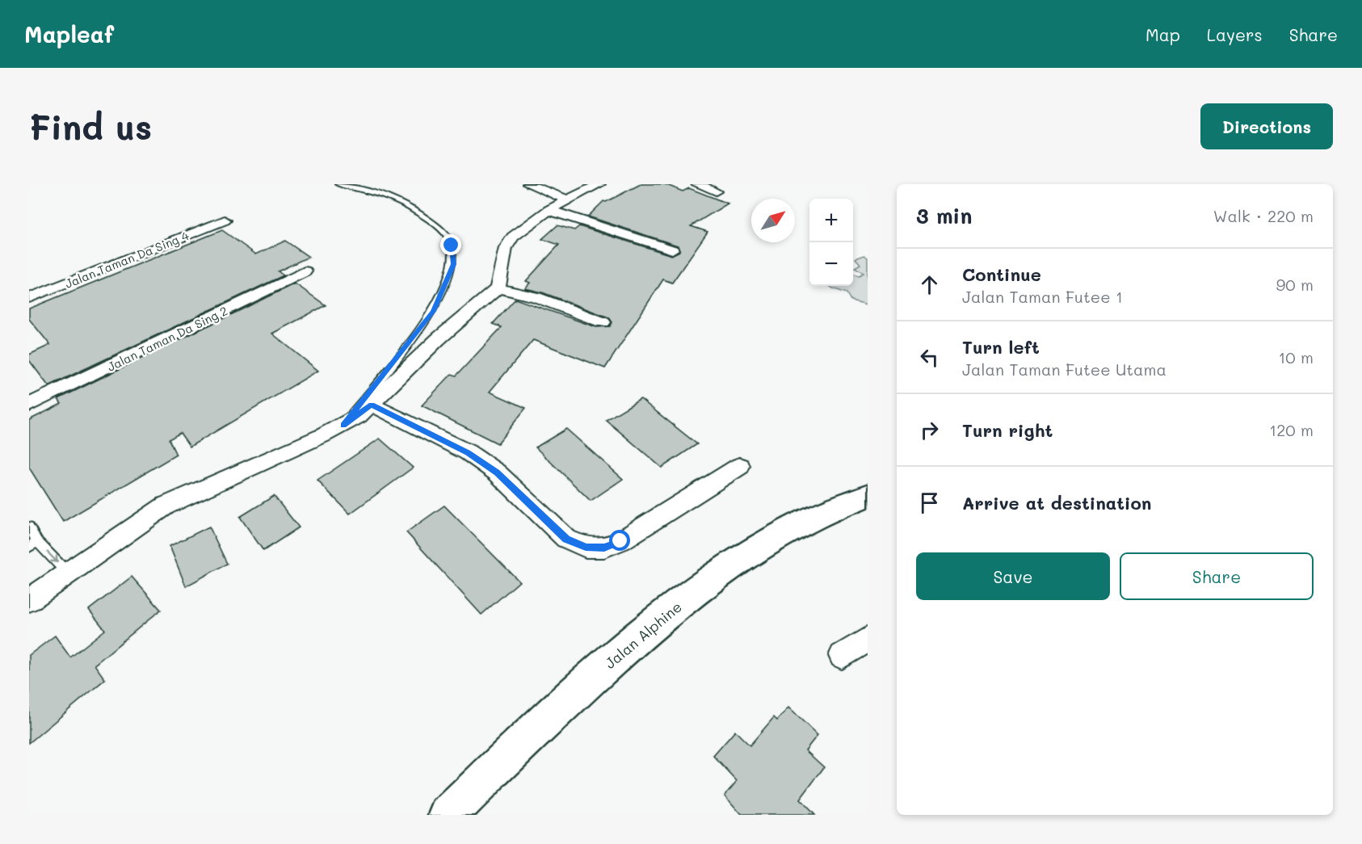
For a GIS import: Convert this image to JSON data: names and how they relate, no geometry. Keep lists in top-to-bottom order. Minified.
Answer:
{"streets":{"main road":["Jalan Alphine"],"street":["Jalan Taman Da Sing 4","Jalan Taman Da Sing 2"]},"north":"top right","page":{"header":"Mapleaf","nav":["Map","Layers","Share"],"buttons":["Directions",["Save","Share"]],"title":"Find us","heading":["3 min","Walk · 220 m"],"map_buttons":["+","−"],"list":[["Continue","Jalan Taman Futee 1","90 m"],["Turn left","Jalan Taman Futee Utama","10 m"],["Turn right","120 m"],"Arrive at destination"]}}
